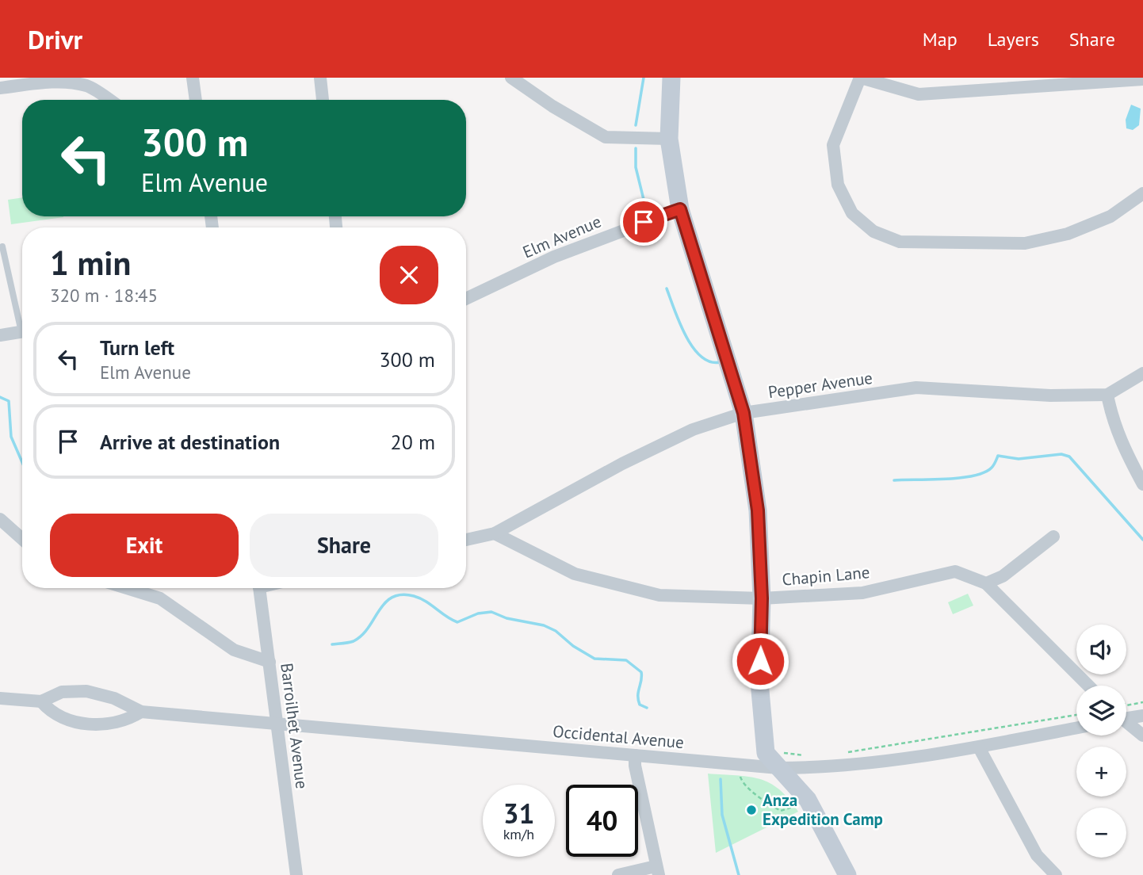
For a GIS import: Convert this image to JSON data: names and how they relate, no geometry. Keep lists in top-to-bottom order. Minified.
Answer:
{"streets":{"street":["Elm Avenue","Pepper Avenue","Chapin Lane","Barroilhet Avenue","Occidental Avenue"]},"crossings":[["Pepper Avenue","Chapin Lane"],["Barroilhet Avenue","Occidental Avenue"]],"places":["Anza Expedition Camp"],"page":{"header":"Drivr","nav":["Map","Layers","Share"],"turn":["300 m","Elm Avenue"],"heading":["1 min","320 m · 18:45"],"list":[{"name":"Turn left","note":"Elm Avenue","value":"300 m"},{"name":"Arrive at destination","value":"20 m"}],"buttons":["Exit","Share"],"map_buttons":["+","−"],"speed":"31 km/h","limit":"40"}}
